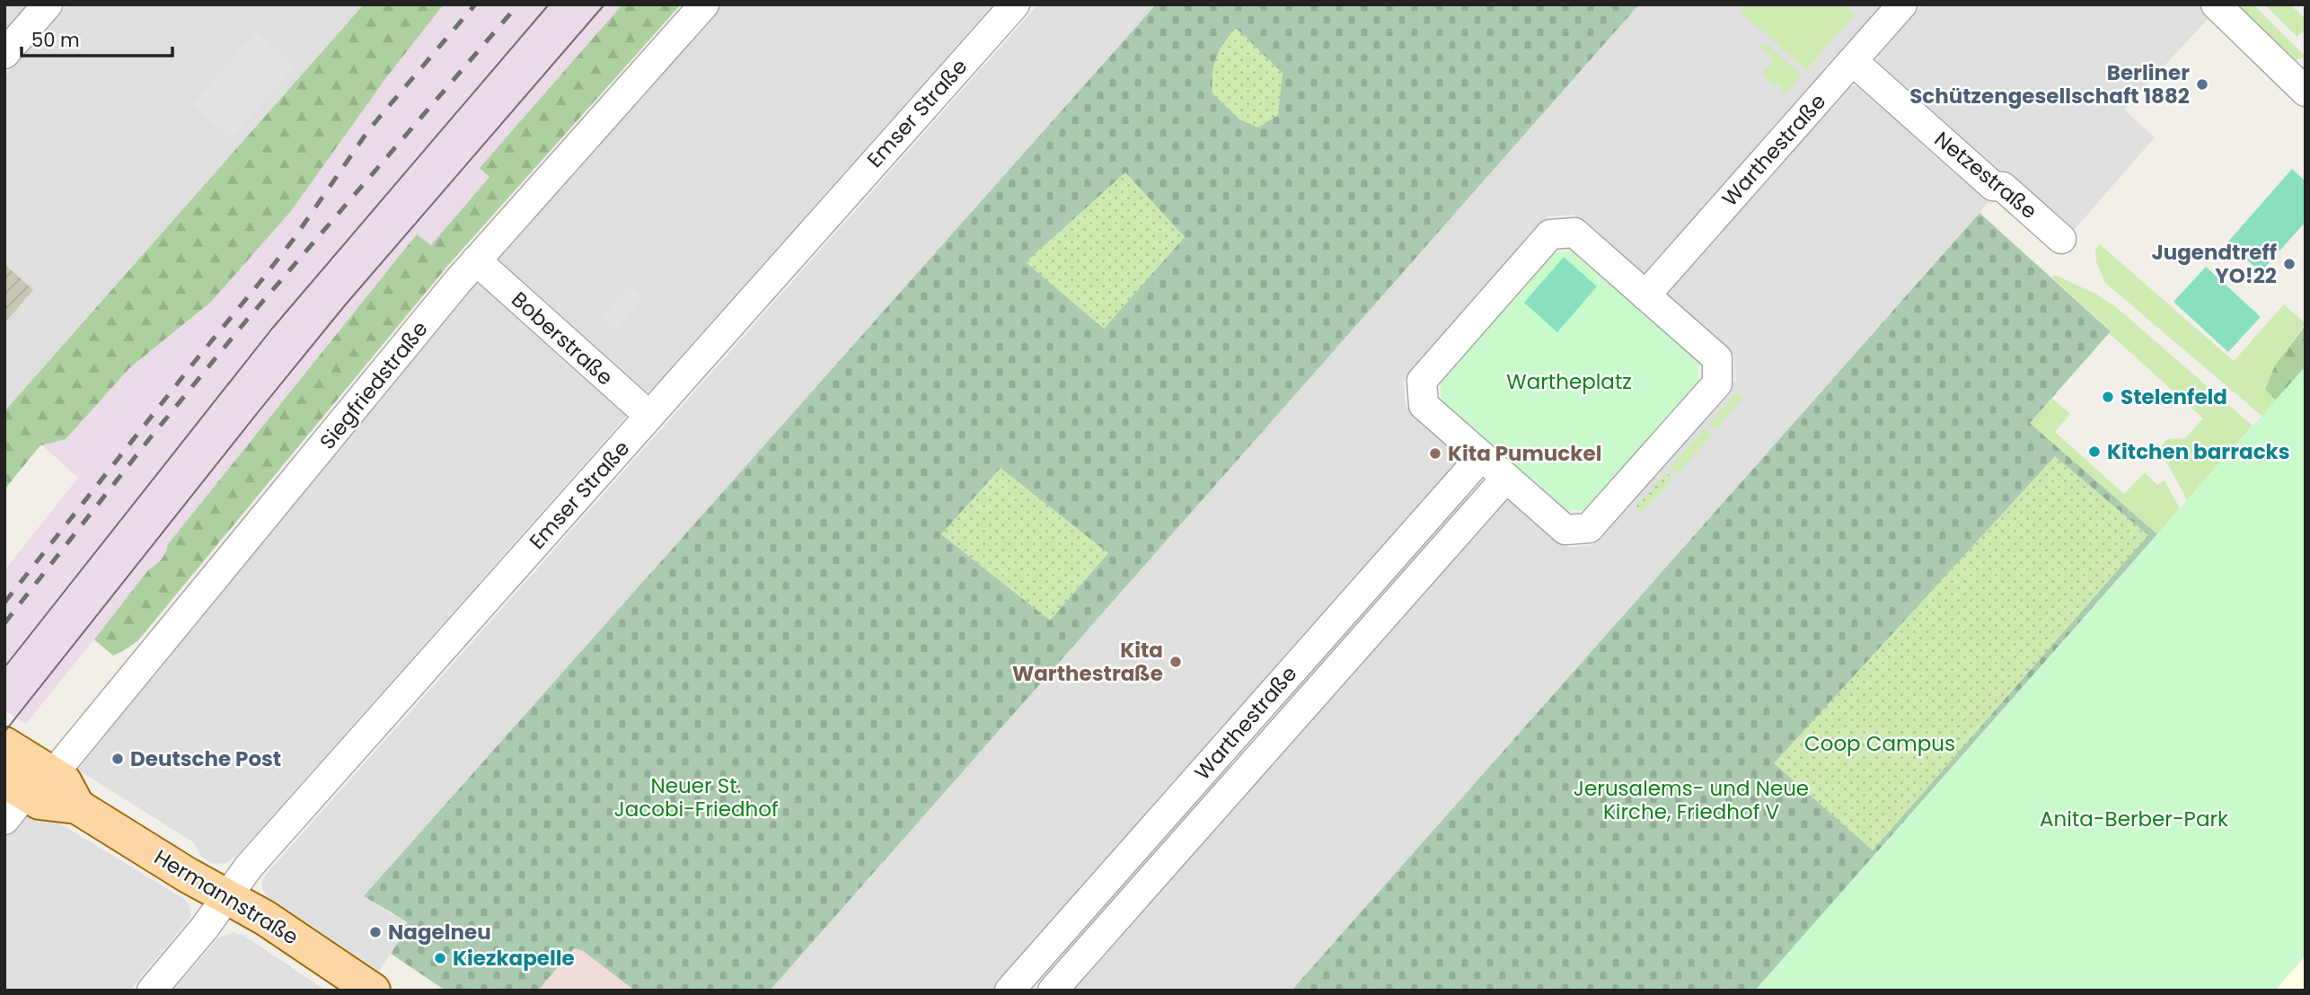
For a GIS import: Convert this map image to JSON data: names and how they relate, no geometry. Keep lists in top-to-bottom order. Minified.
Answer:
{"streets":{"main road":["Hermannstraße"],"street":["Emser Straße","Warthestraße","Netzestraße","Boberstraße","Siegfriedstraße"]},"crossings":[["Emser Straße","Boberstraße"],["Emser Straße","Hermannstraße"],["Warthestraße","Netzestraße"],["Boberstraße","Siegfriedstraße"],["Siegfriedstraße","Hermannstraße"]],"parks":["Wartheplatz","Coop Campus","Neuer St. Jacobi-Friedhof","Jerusalems- und Neue Kirche, Friedhof V","Anita-Berber-Park"],"places":["Berliner Schützengesellschaft 1882","Jugendtreff YO!22","Stelenfeld","Kitchen barracks","Kita Pumuckel","Kita Warthestraße","Deutsche Post","Nagelneu","Kiezkapelle"],"scale_bar":"50 m"}
